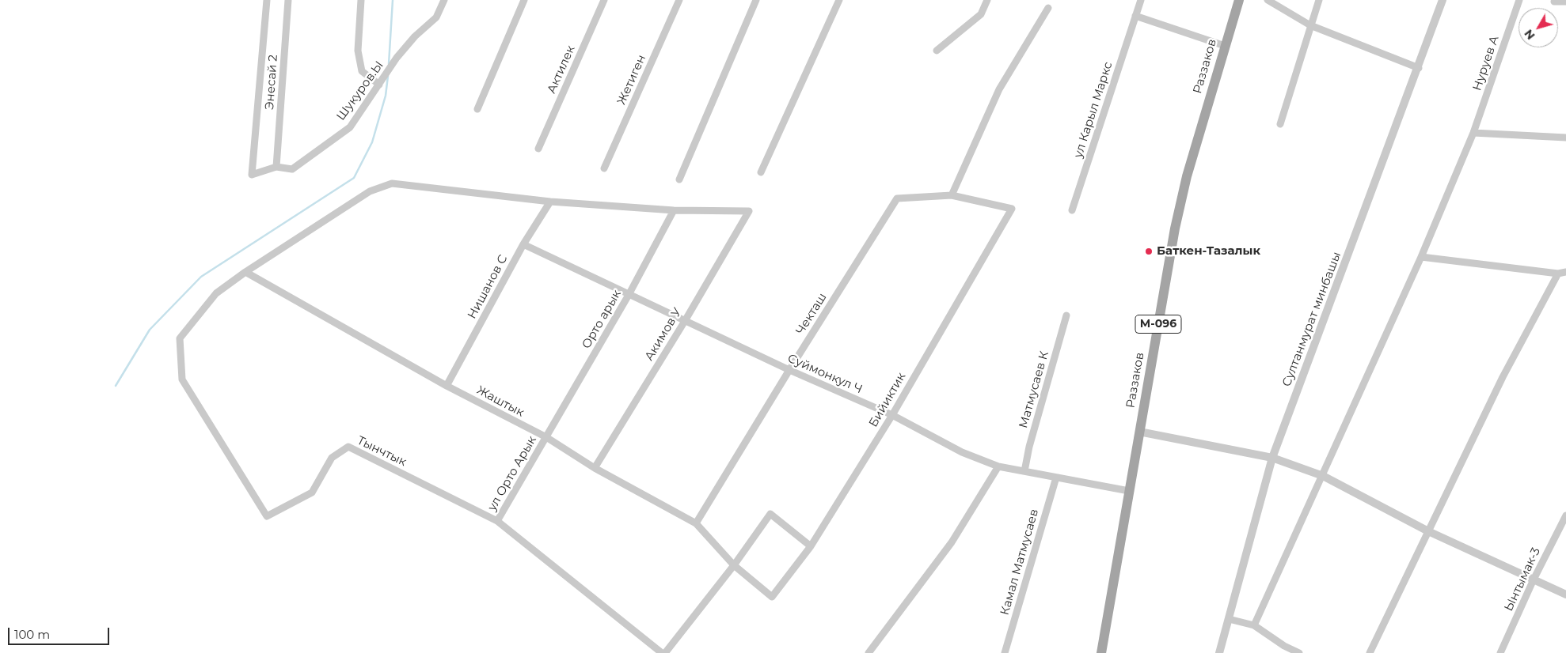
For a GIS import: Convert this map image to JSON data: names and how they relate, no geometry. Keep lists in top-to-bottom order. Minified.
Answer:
{"streets":{"main road":["Раззаков","М-096"],"street":["Нуруев А","Актилек","Жетиген","Энесай 2","Шукуров.Ы","ул Карыл Маркс","Нишанов С","Чекташ","Орто арык","Султанмурат минбашы","Акимов У","Суймонкул Ч","Матмусаев К","Бийиктик","Жаштык","Тынчтык","ул Орто Арык","Камал Матмусаев","Ынтымак-3"]},"crossings":[["Раззаков","Суймонкул Ч"],["Энесай 2","Шукуров.Ы"],["Нишанов С","Суймонкул Ч"],["Нишанов С","Жаштык"],["Чекташ","Суймонкул Ч"],["Чекташ","Бийиктик"],["Чекташ","Жаштык"],["Орто арык","Акимов У"],["Орто арык","Суймонкул Ч"],["Орто арык","Жаштык"],["Орто арык","ул Орто Арык"],["Акимов У","Суймонкул Ч"],["Акимов У","Жаштык"],["Суймонкул Ч","Матмусаев К"],["Суймонкул Ч","Бийиктик"],["Суймонкул Ч","Камал Матмусаев"],["Бийиктик","Жаштык"],["Жаштык","Тынчтык"],["Жаштык","ул Орто Арык"],["Тынчтык","ул Орто Арык"]],"places":["Баткен-Тазалык"],"scale_bar":"100 m","north":"bottom left"}
